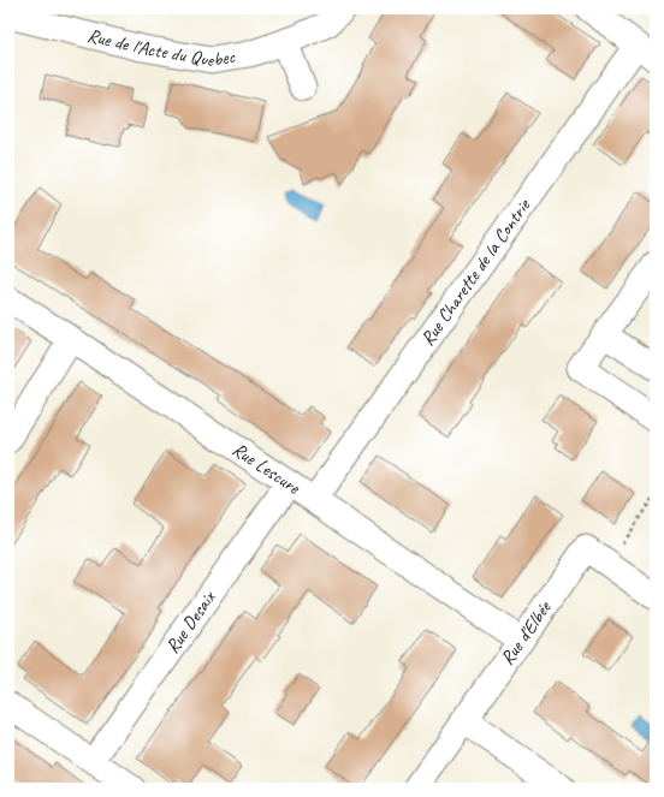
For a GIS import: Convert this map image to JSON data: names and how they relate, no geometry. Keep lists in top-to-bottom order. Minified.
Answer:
{"streets":{"street":["Rue de l'Acte du Quebec","Rue Charette de la Contrie","Rue Lescure","Rue Desaix","Rue d'Elbée"]},"crossings":[["Rue Charette de la Contrie","Rue Lescure"],["Rue Lescure","Rue Desaix"],["Rue Lescure","Rue d'Elbée"]]}
